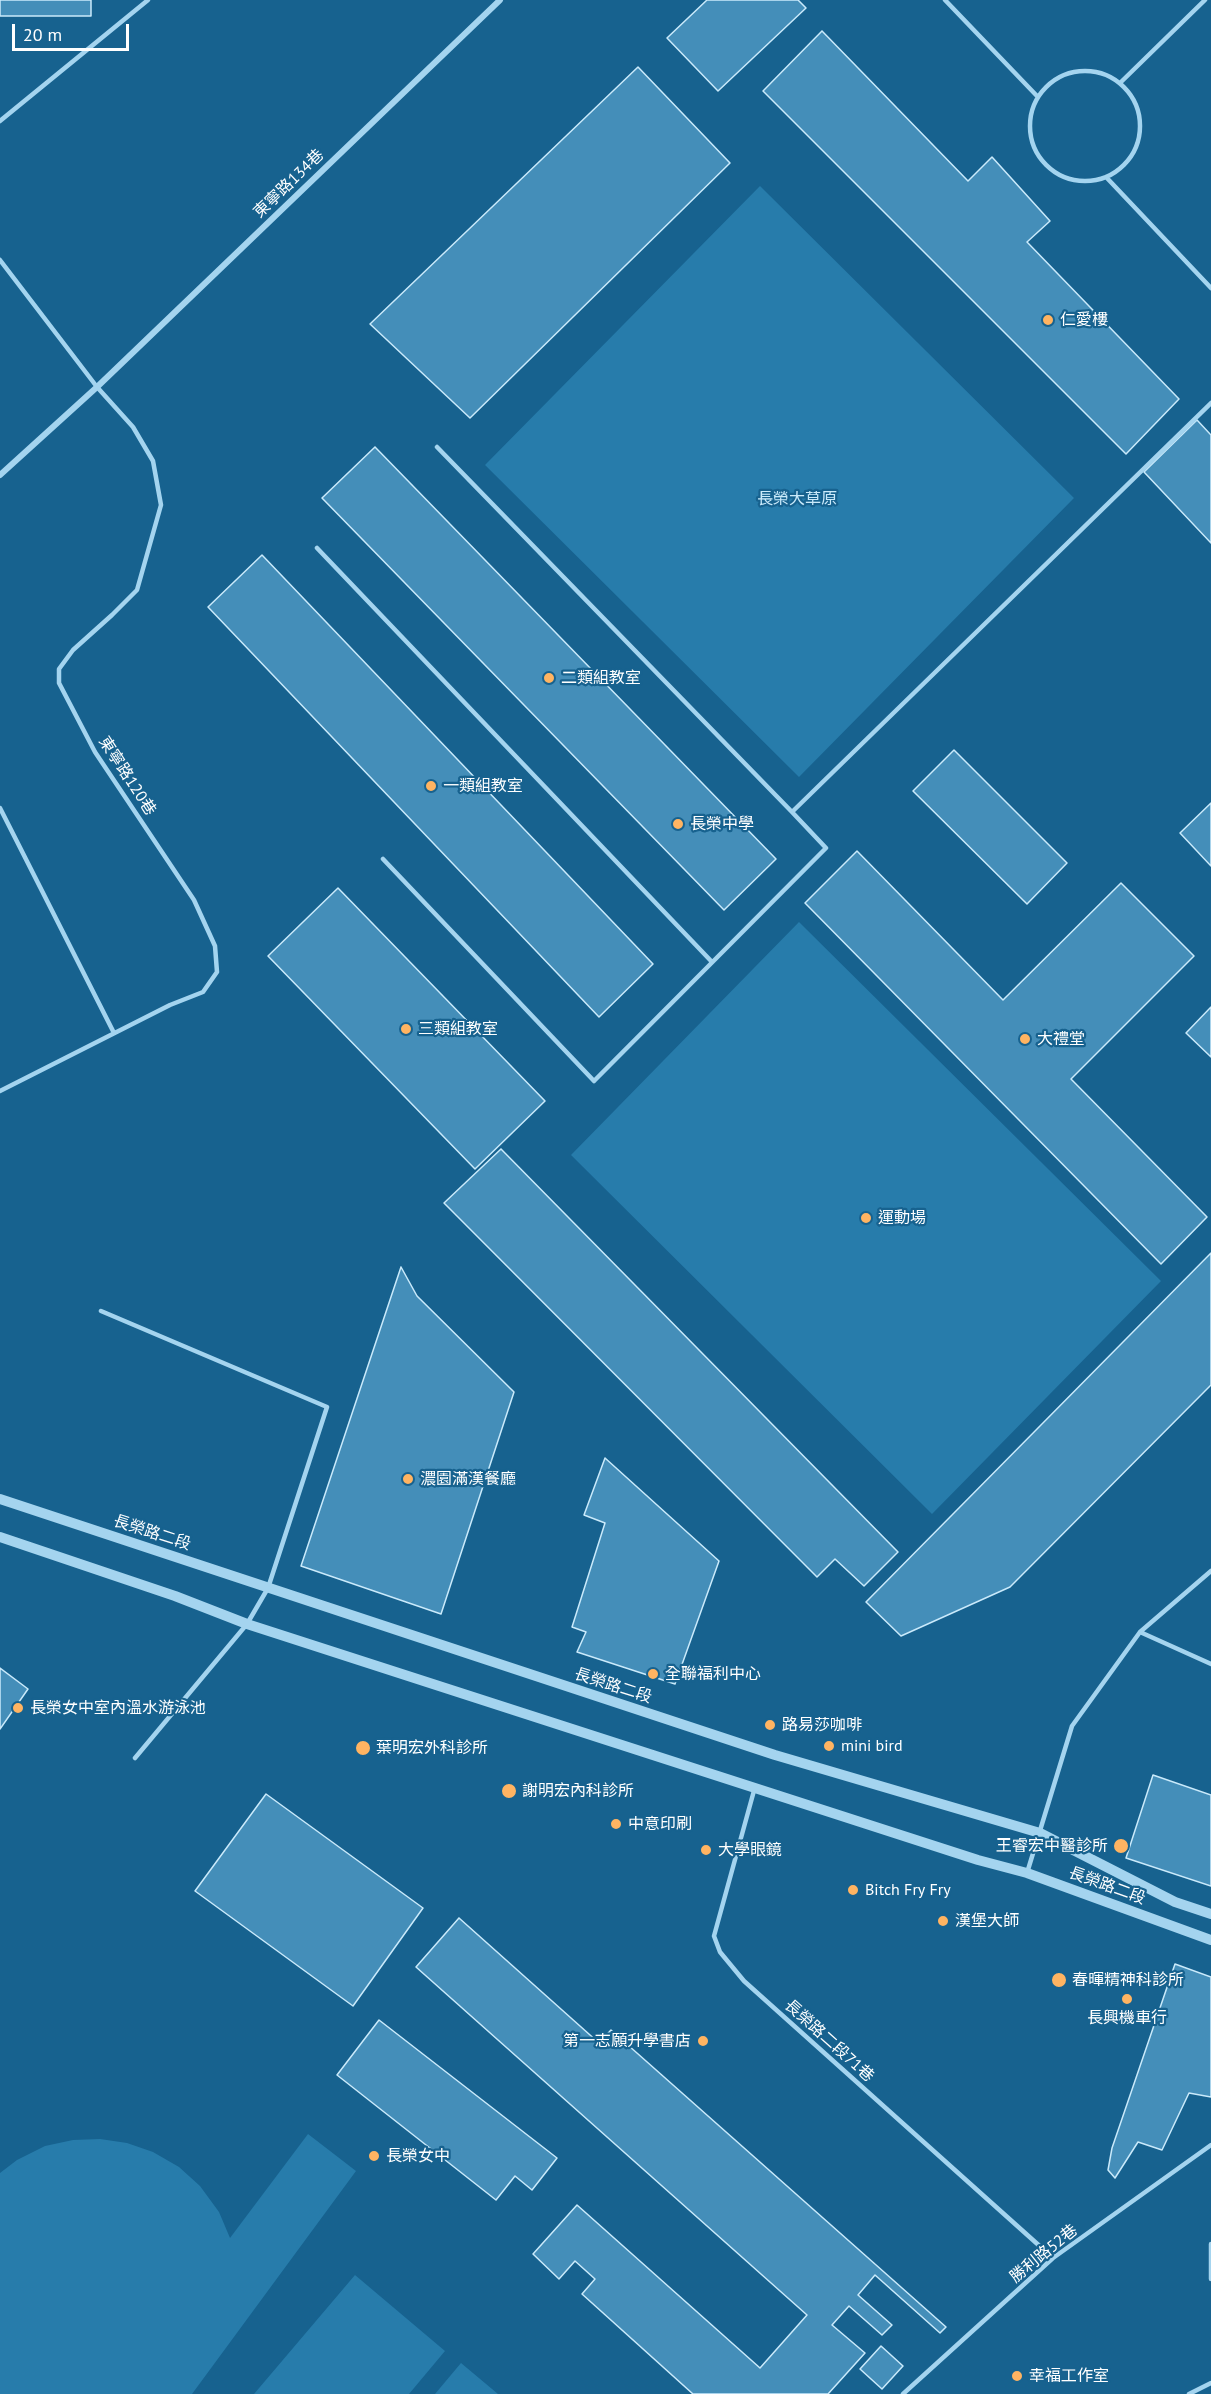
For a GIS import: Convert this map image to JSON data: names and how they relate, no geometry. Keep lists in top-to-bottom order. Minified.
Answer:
{"streets":{"street":["東寧路134巷","長榮路二段"],"lane":["東寧路120巷","長榮路二段71巷","勝利路52巷"]},"crossings":[["東寧路134巷","東寧路120巷"],["長榮路二段","長榮路二段71巷"],["長榮路二段71巷","勝利路52巷"]],"parks":["長榮大草原"],"places":["仁愛樓","二類組教室","一類組教室","長榮中學","三類組教室","大禮堂","運動場","濃園滿漢餐廳","全聯福利中心","長榮女中室內溫水游泳池","路易莎咖啡","mini bird","葉明宏外科診所","謝明宏內科診所","中意印刷","王睿宏中醫診所","大學眼鏡","Bitch Fry Fry","漢堡大師","春暉精神科診所","長興機車行","第一志願升學書店","長榮女中","幸福工作室"],"scale_bar":"20 m"}
